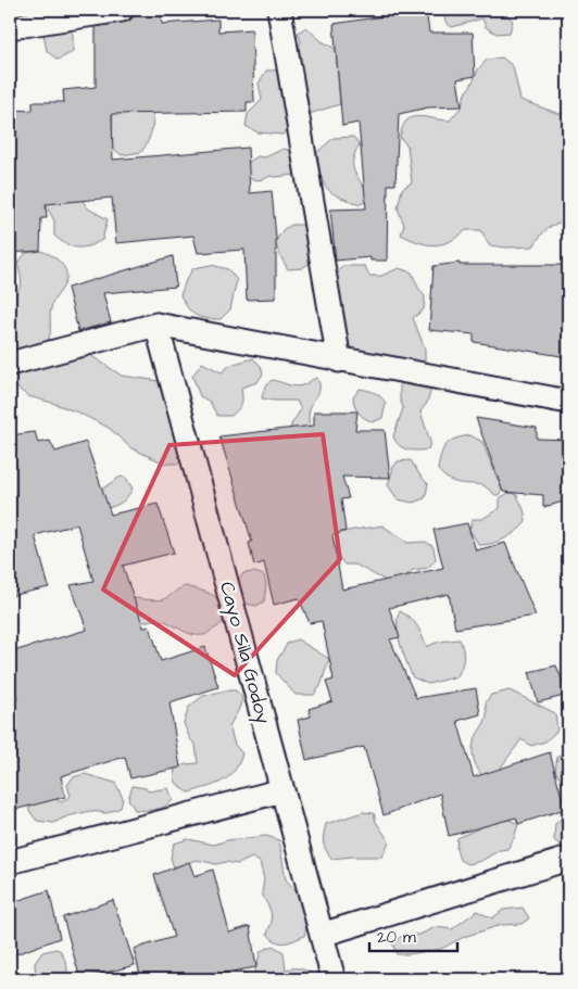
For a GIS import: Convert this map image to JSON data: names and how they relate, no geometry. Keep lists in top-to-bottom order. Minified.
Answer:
{"streets":{"street":["Cayo Sila Godoy"]},"scale_bar":"20 m"}
